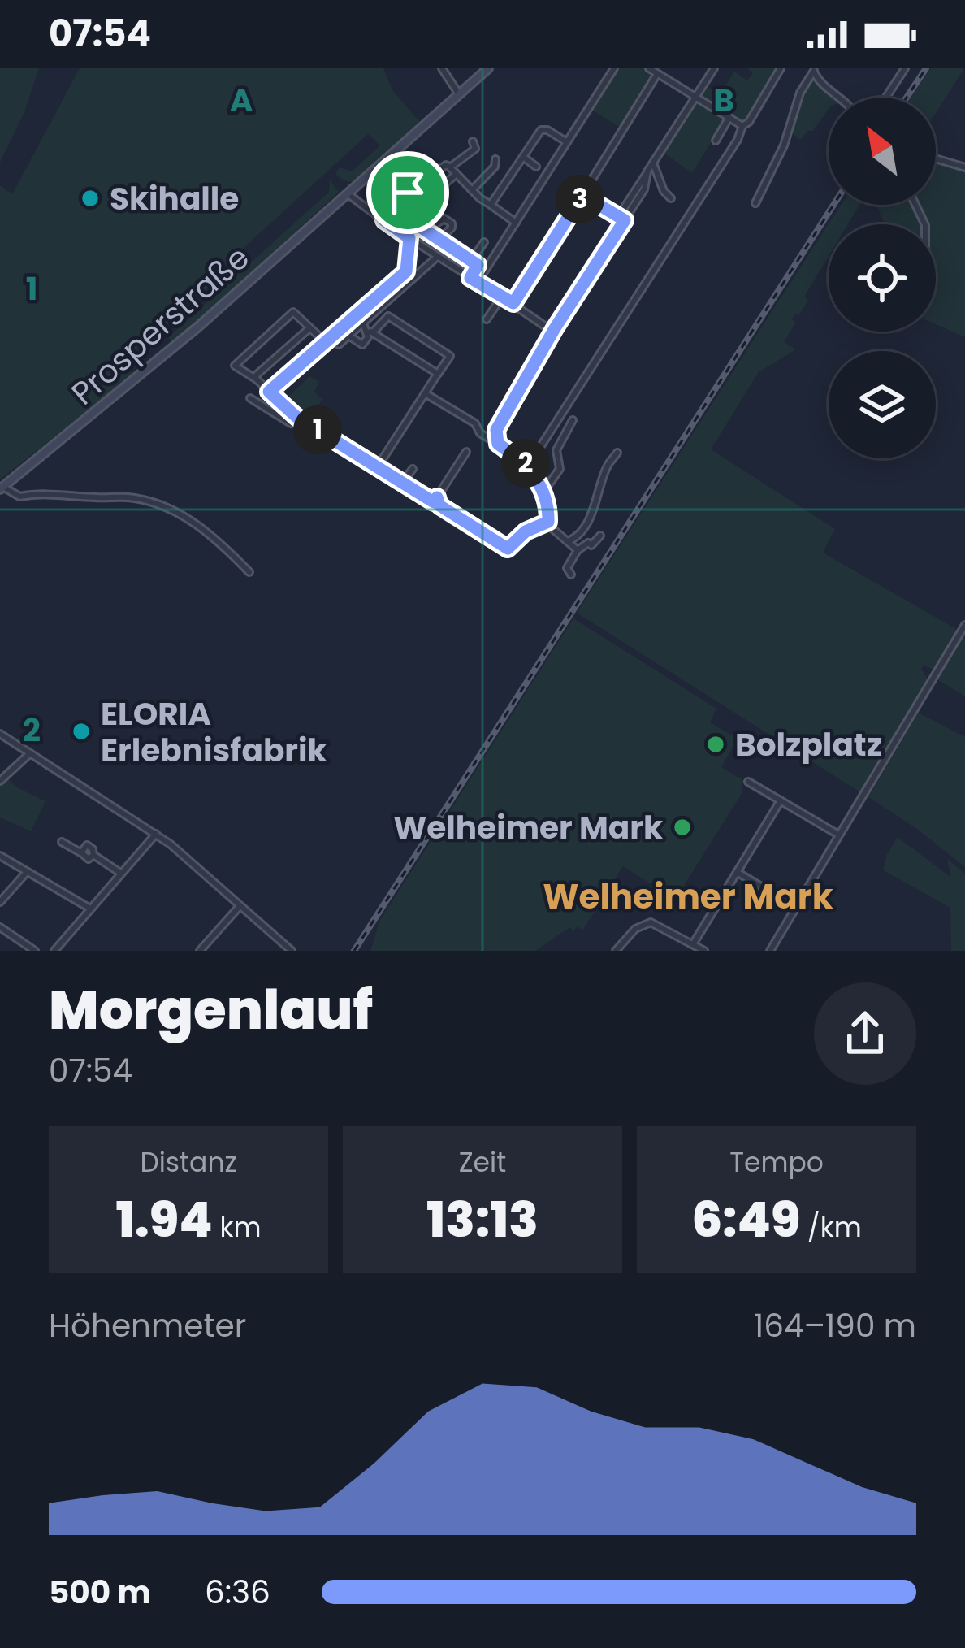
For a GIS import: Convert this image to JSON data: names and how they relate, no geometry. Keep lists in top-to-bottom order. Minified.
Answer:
{"streets":{"main road":["Prosperstraße"]},"districts":["Welheimer Mark"],"places":["Skihalle","ELORIA Erlebnisfabrik","Bolzplatz","Welheimer Mark"],"north":"top left","page":{"status":"07:54","pins":["3","1","2"],"heading":["Morgenlauf","07:54"],"stats":[["Distanz","1.94 km"],["Zeit","13:13"],["Tempo","6:49 /km"]],"chart":["Höhenmeter","164–190 m"],"list":[{"name":"500 m","note":"6:36"}]},"grid":{"columns":["A","B"],"rows":["1","2"]}}
